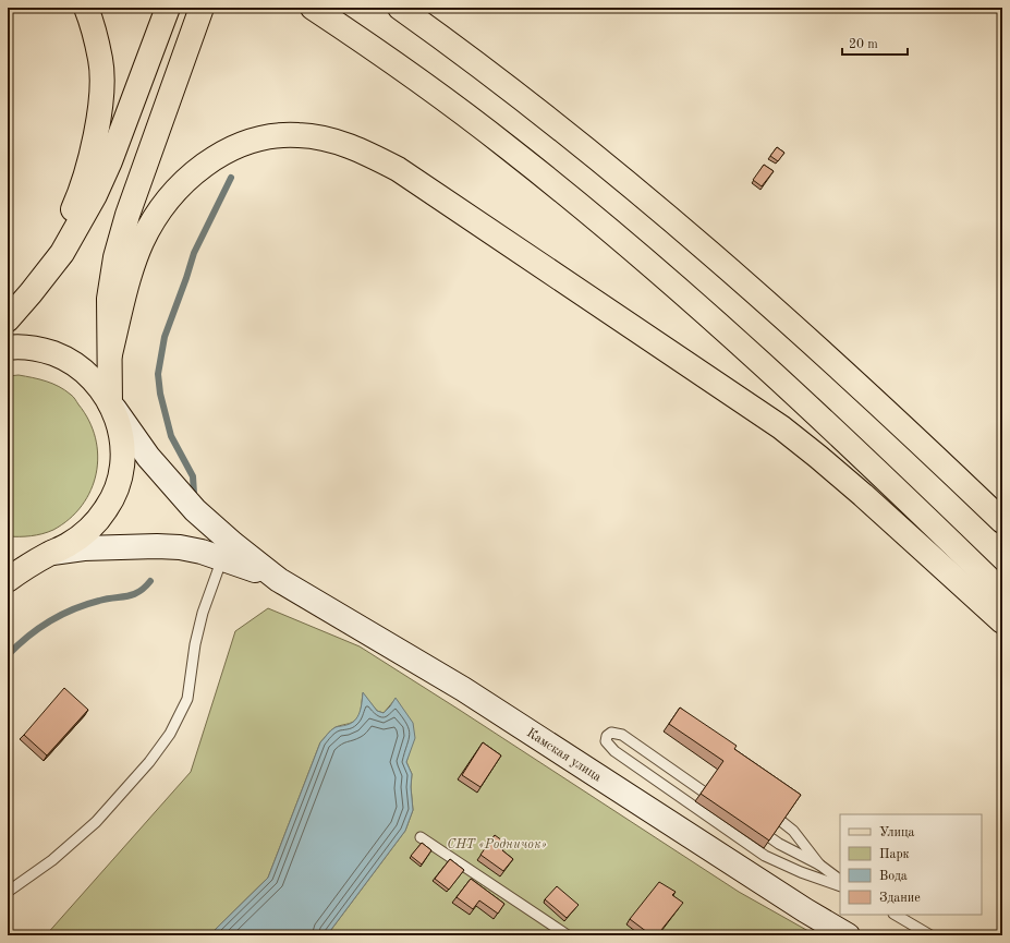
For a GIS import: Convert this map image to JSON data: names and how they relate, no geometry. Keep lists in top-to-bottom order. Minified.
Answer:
{"streets":{"street":["Камская улица"]},"parks":["СНТ «Родничок»"],"legend":["Улица","Парк","Вода","Здание"],"scale_bar":"20 m"}
